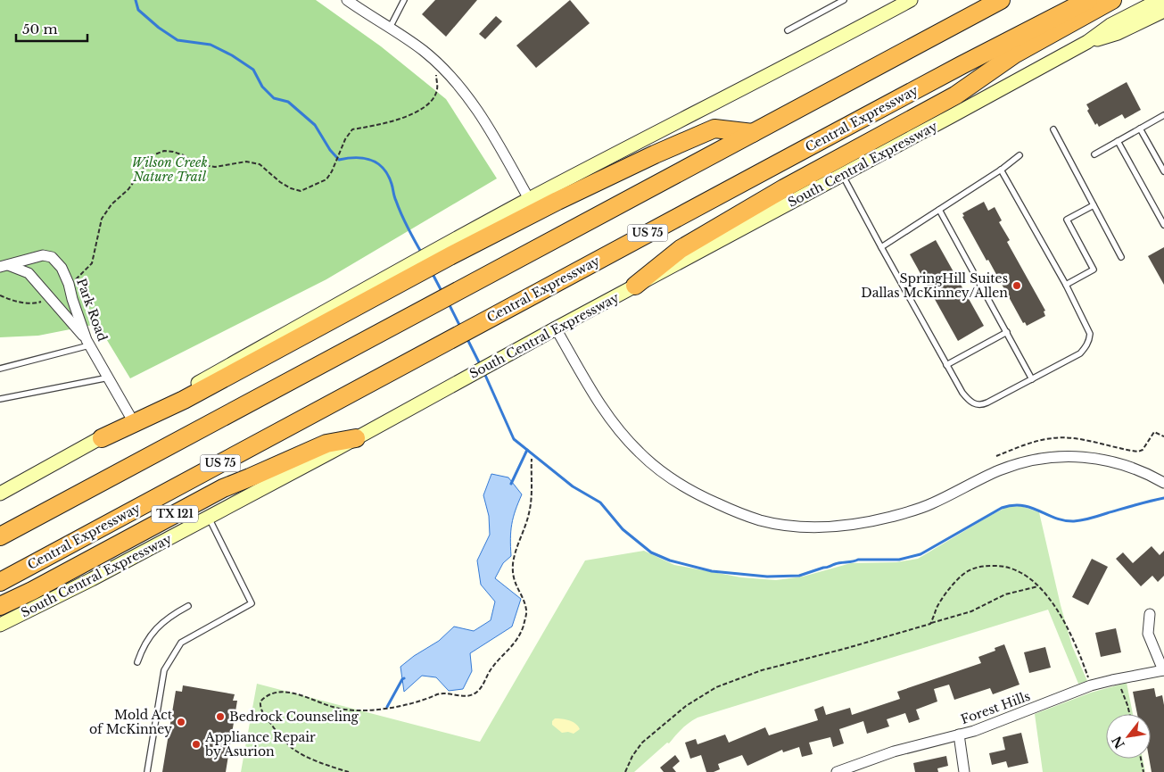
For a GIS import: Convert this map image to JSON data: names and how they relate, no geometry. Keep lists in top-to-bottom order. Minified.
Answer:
{"streets":{"highway":["Central Expressway","US 75","TX 121"],"main road":["South Central Expressway"],"street":["Park Road","Forest Hills"]},"crossings":[["South Central Expressway","TX 121"]],"parks":["Wilson Creek Nature Trail"],"places":["SpringHill Suites Dallas McKinney/Allen","Bedrock Counseling","Mold Act of McKinney","Appliance Repair by Asurion"],"scale_bar":"50 m","north":"bottom left"}
